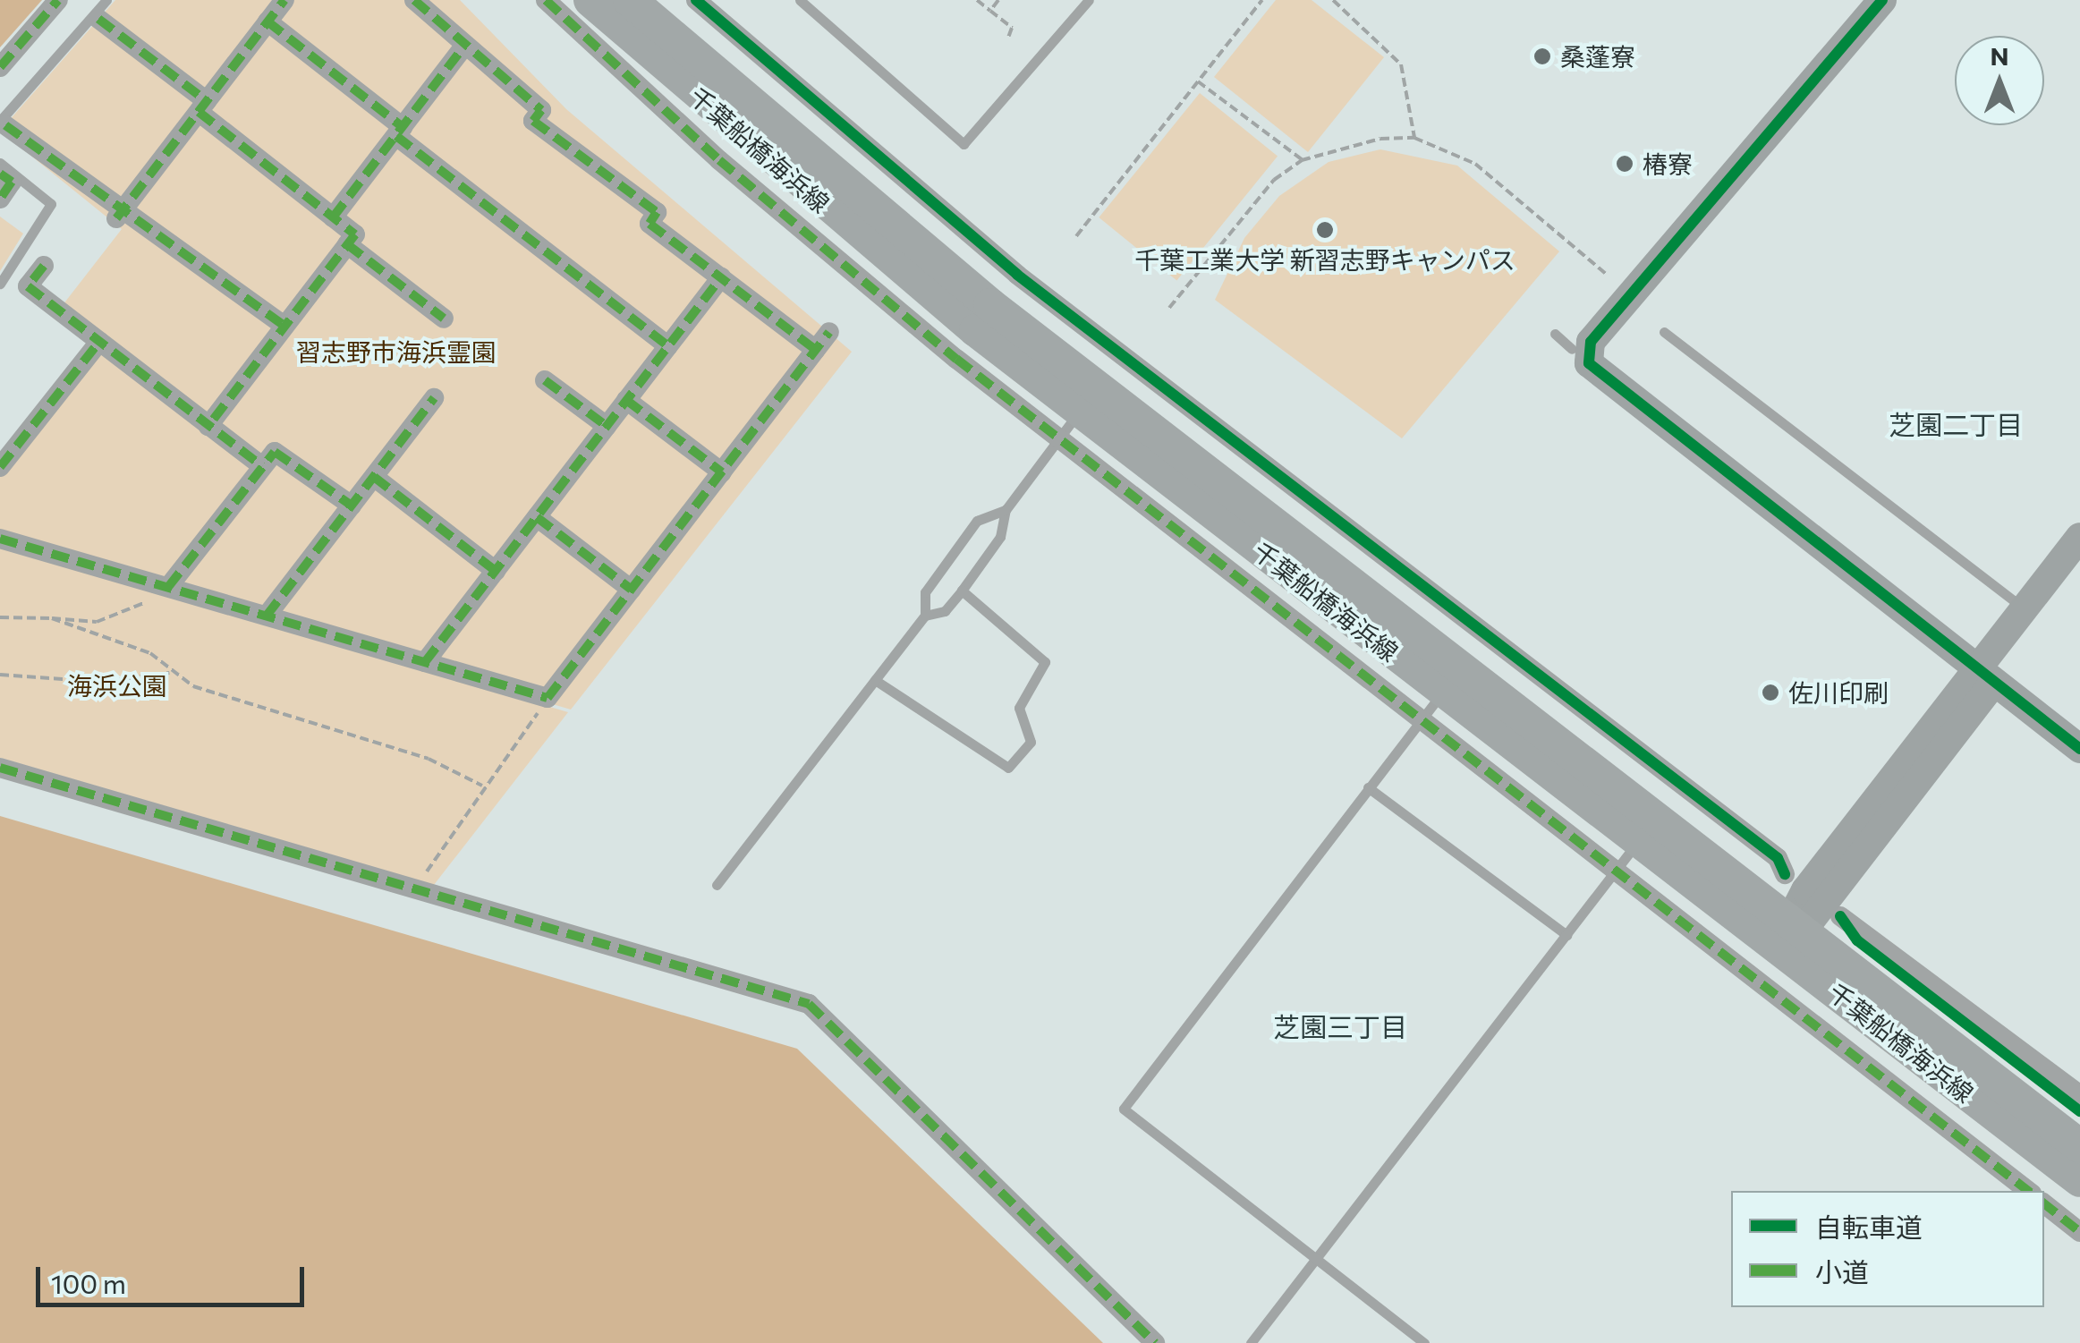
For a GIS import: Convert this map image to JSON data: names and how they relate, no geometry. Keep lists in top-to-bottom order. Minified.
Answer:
{"streets":{"main road":["千葉船橋海浜線"]},"districts":["芝園二丁目","芝園三丁目"],"parks":["習志野市海浜霊園","海浜公園"],"places":["桑蓬寮","椿寮","千葉工業大学 新習志野キャンパス","佐川印刷"],"legend":["自転車道","小道"],"scale_bar":"100 m","north":"top"}
